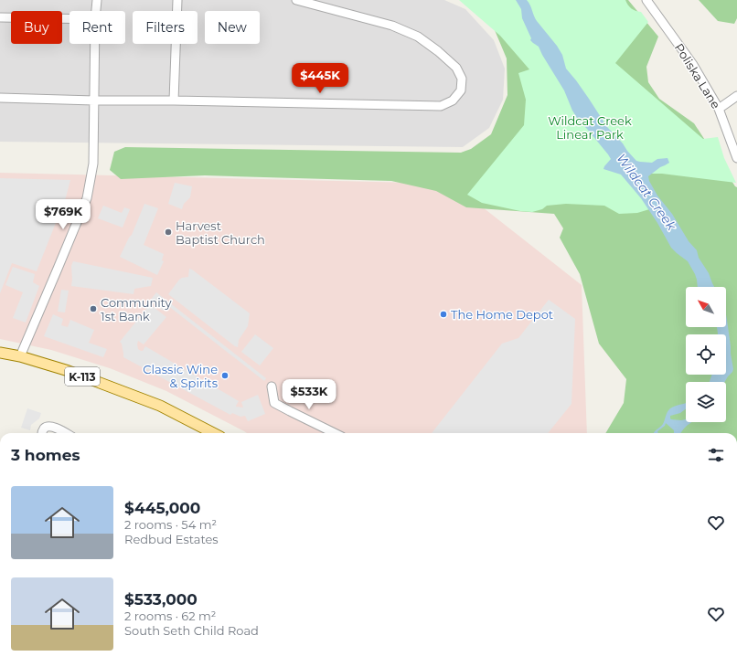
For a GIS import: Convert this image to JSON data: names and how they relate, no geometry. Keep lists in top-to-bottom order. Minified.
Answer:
{"streets":{"main road":["K-113"],"street":["Poliska Lane"]},"water":["Wildcat Creek"],"parks":["Wildcat Creek Linear Park"],"places":["Harvest Baptist Church","Community 1st Bank","The Home Depot","Classic Wine & Spirits"],"north":"top left","page":{"chip":["Buy","Rent","Filters","New"],"price":["$445K","$769K","$533K"],"heading":"3 homes","list":[{"name":"$445,000","note":"2 rooms · 54 m² · Redbud Estates"},{"name":"$533,000","note":"2 rooms · 62 m² · South Seth Child Road"}]}}
